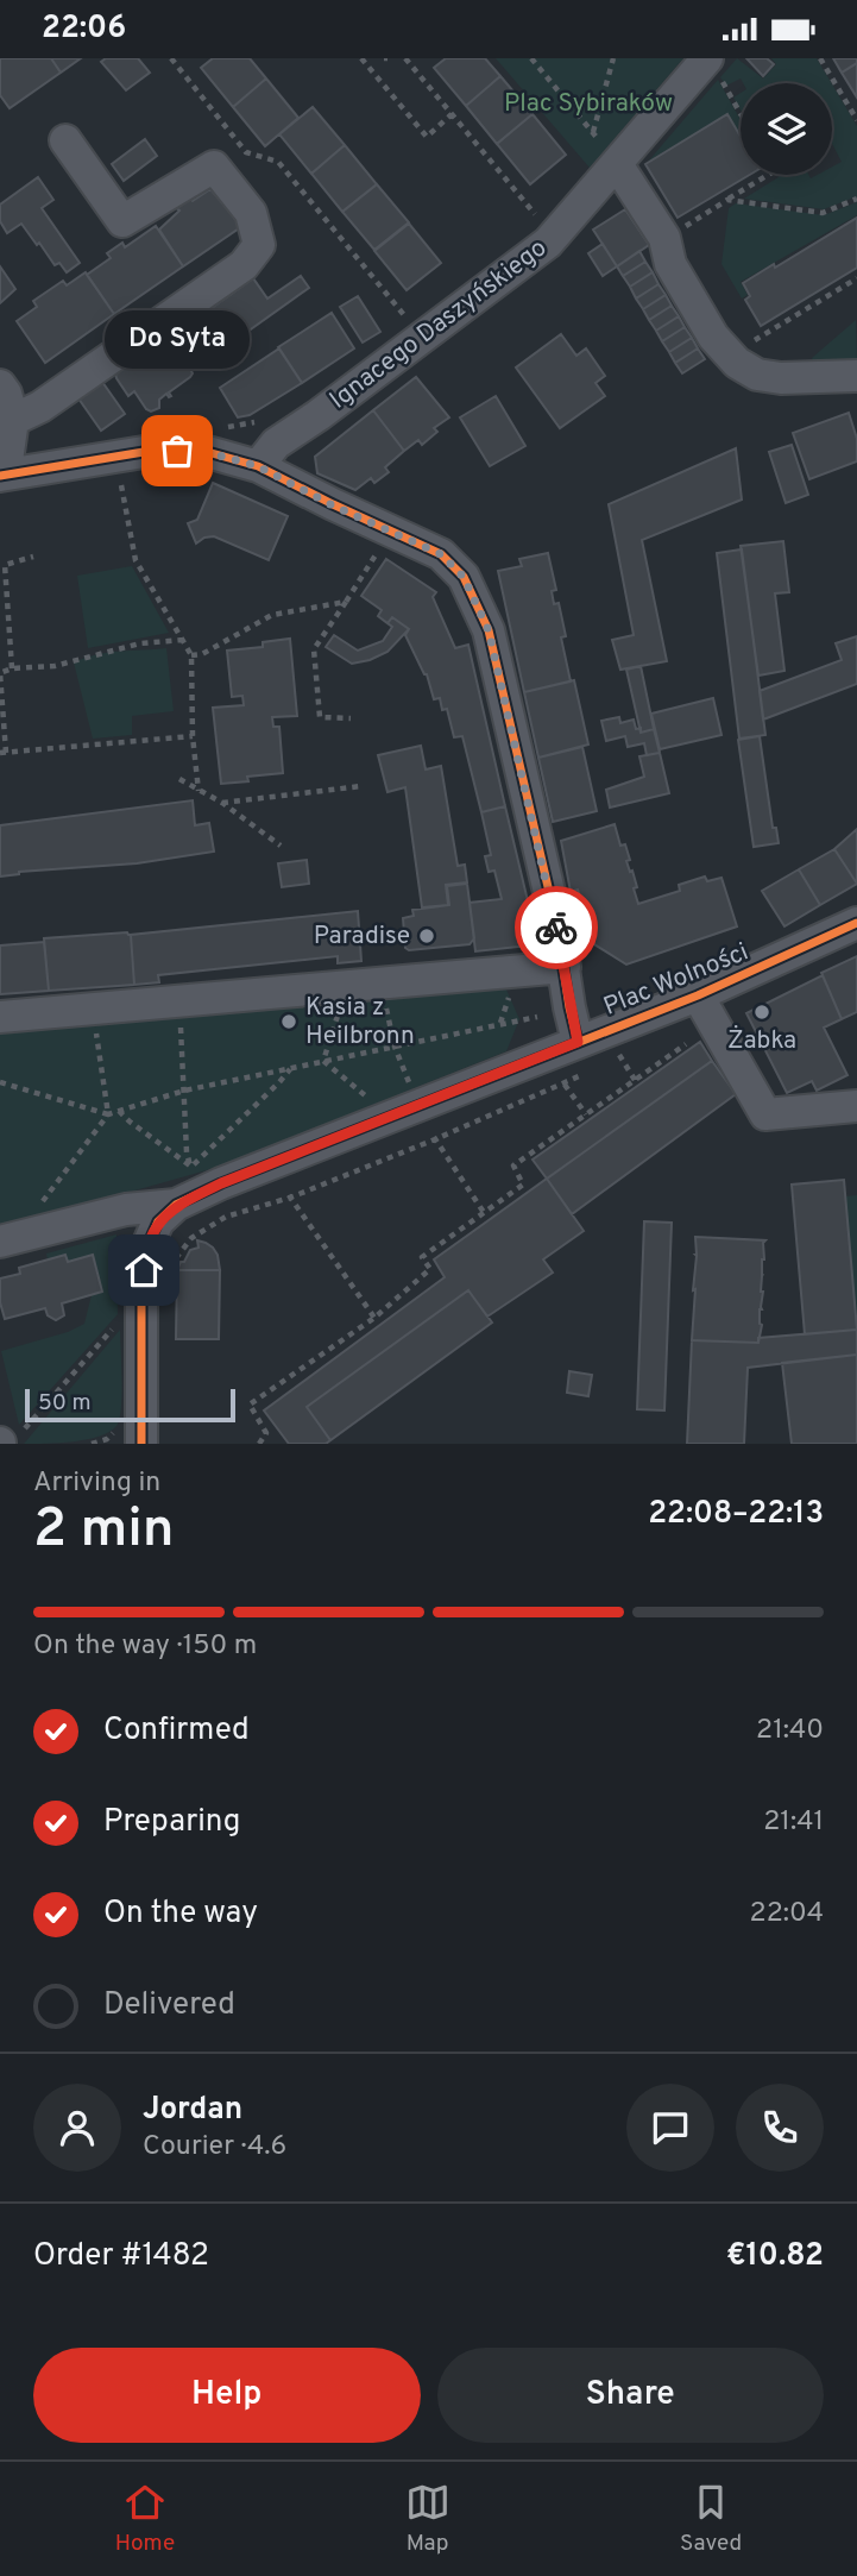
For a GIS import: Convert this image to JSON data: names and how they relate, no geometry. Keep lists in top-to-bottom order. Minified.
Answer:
{"streets":{"street":["Ignacego Daszyńskiego","Plac Wolności"]},"parks":["Plac Sybiraków"],"places":["Do Syta","Paradise","Żabka","Kasia z Heilbronn"],"scale_bar":"50 m","page":{"status":"22:06","bubble":"Do Syta","scale":"50 m","heading":["2 min","Arriving in","22:08–22:13"],"panel":["Jordan","Courier · 4.6","Order #1482","€10.82"],"bar":"On the way · 150 m","list":[["Confirmed","21:40"],["Preparing","21:41"],["On the way","22:04"],"Delivered"],"buttons":["Help","Share"],"tabs":["Home","Map","Saved"]}}
